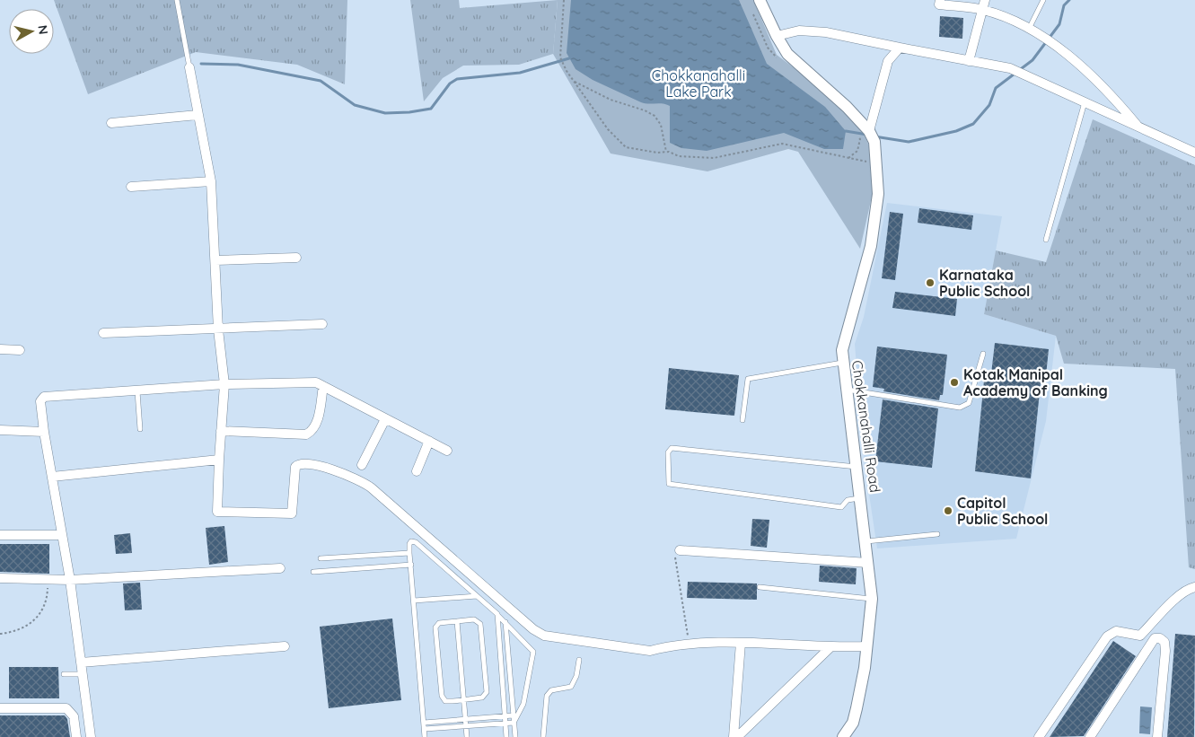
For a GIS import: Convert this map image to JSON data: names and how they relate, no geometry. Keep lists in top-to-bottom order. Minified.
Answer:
{"streets":{"street":["Chokkanahalli Road"]},"parks":["Chokkanahalli Lake Park"],"places":["Karnataka Public School","Kotak Manipal Academy of Banking","Capitol Public School"],"north":"right"}
